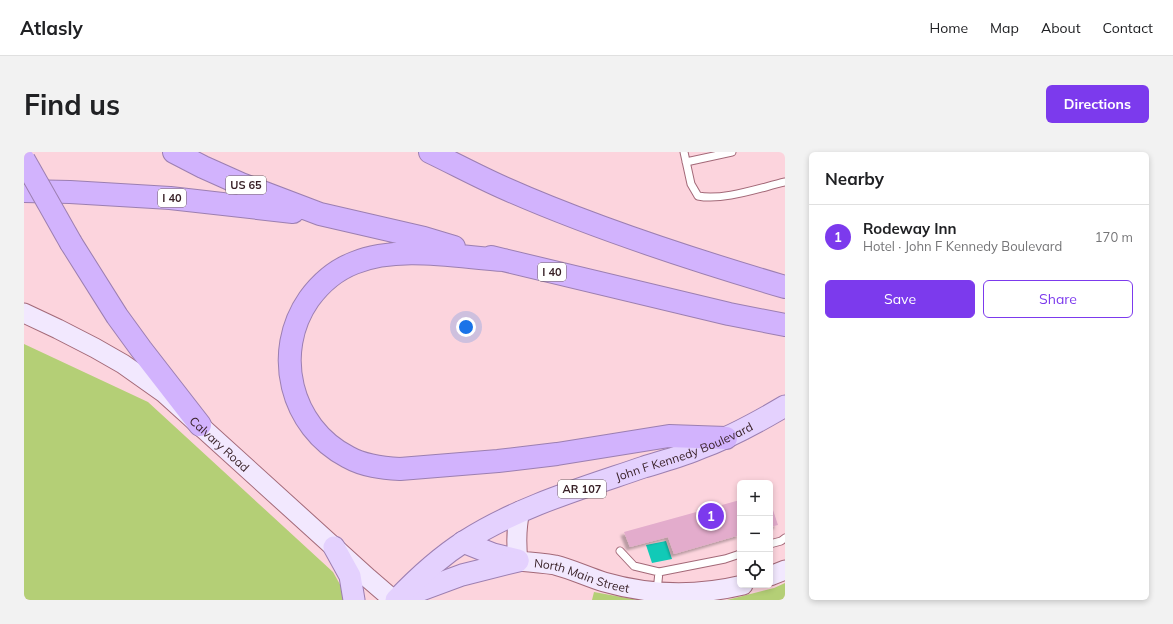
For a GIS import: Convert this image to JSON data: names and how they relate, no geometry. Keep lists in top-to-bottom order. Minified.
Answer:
{"streets":{"highway":["US 65","I 40"],"main road":["Calvary Road","John F Kennedy Boulevard","AR 107","North Main Street"]},"crossings":[["US 65","I 40"],["Calvary Road","John F Kennedy Boulevard"],["John F Kennedy Boulevard","North Main Street"]],"page":{"header":"Atlasly","nav":["Home","Map","About","Contact"],"buttons":["Directions",["Save","Share"]],"title":"Find us","heading":"Nearby","list":[{"mark":"1","name":"Rodeway Inn","note":"Hotel · John F Kennedy Boulevard","value":"170 m"}],"map_buttons":["+","−"],"pins":"1"}}
